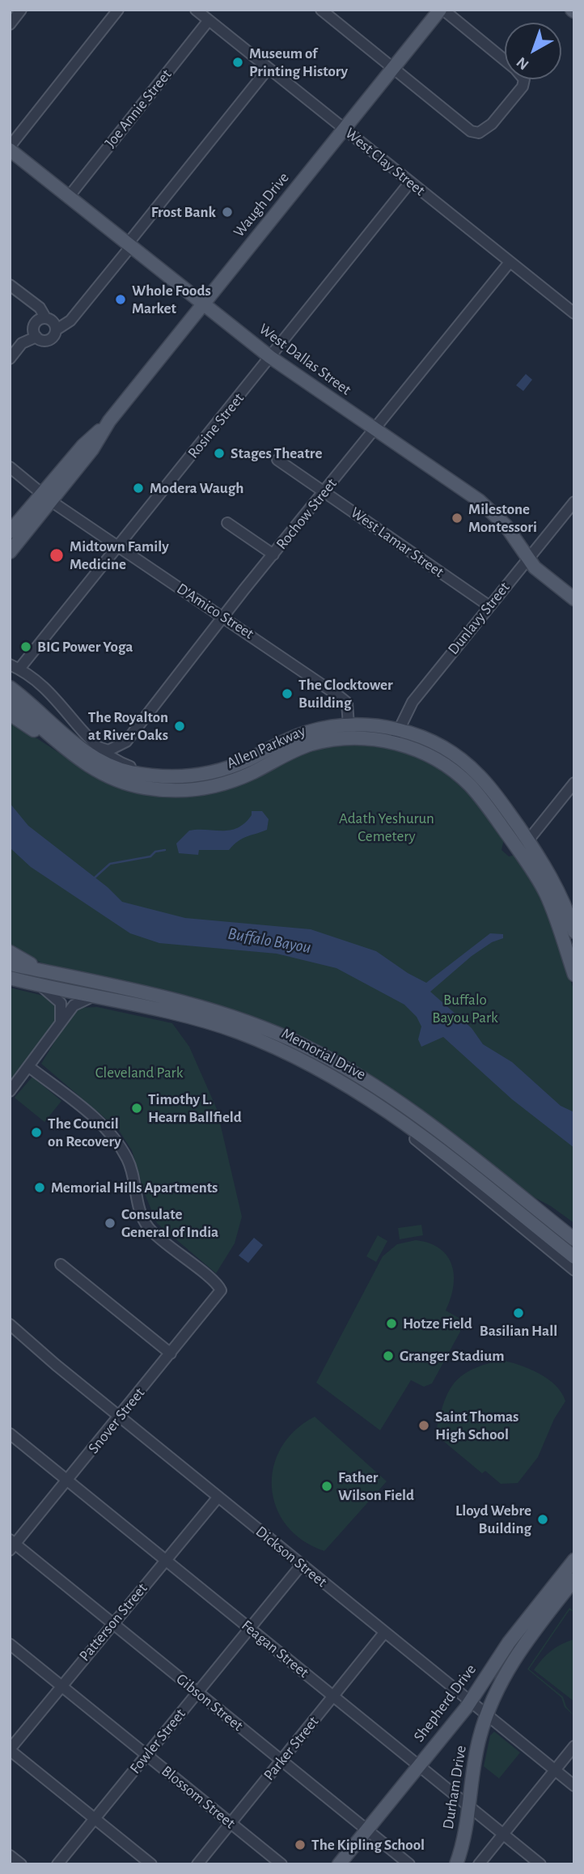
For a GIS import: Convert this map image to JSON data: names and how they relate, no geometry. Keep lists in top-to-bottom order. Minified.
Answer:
{"streets":{"main road":["Waugh Drive","West Dallas Street","Allen Parkway","Memorial Drive","Shepherd Drive","Durham Drive"],"street":["Joe Annie Street","West Clay Street","Rosine Street","Rochow Street","West Lamar Street","D'Amico Street","Dunlavy Street","Snover Street","Dickson Street","Patterson Street","Feagan Street","Gibson Street","Fowler Street","Parker Street","Blossom Street"]},"crossings":[["Joe Annie Street","West Clay Street"],["Joe Annie Street","West Dallas Street"],["West Clay Street","Waugh Drive"],["West Clay Street","Rosine Street"],["West Clay Street","Rochow Street"],["Waugh Drive","West Dallas Street"],["Waugh Drive","D'Amico Street"],["West Dallas Street","Rosine Street"],["West Dallas Street","Rochow Street"],["West Dallas Street","Dunlavy Street"],["Rosine Street","D'Amico Street"],["Rochow Street","West Lamar Street"],["Rochow Street","D'Amico Street"],["West Lamar Street","Dunlavy Street"],["D'Amico Street","Allen Parkway"],["Dunlavy Street","Allen Parkway"],["Snover Street","Dickson Street"],["Snover Street","Feagan Street"],["Snover Street","Gibson Street"],["Dickson Street","Patterson Street"],["Dickson Street","Shepherd Drive"],["Dickson Street","Fowler Street"],["Dickson Street","Parker Street"],["Dickson Street","Durham Drive"],["Patterson Street","Feagan Street"],["Patterson Street","Gibson Street"],["Patterson Street","Blossom Street"],["Feagan Street","Shepherd Drive"],["Feagan Street","Fowler Street"],["Feagan Street","Parker Street"],["Feagan Street","Durham Drive"],["Gibson Street","Shepherd Drive"],["Gibson Street","Fowler Street"],["Gibson Street","Parker Street"],["Shepherd Drive","Durham Drive"],["Fowler Street","Blossom Street"],["Parker Street","Blossom Street"]],"water":["Buffalo Bayou"],"parks":["Adath Yeshurun Cemetery","Buffalo Bayou Park","Cleveland Park"],"places":["Museum of Printing History","Frost Bank","Whole Foods Market","Stages Theatre","Modera Waugh","Milestone Montessori","Midtown Family Medicine","BIG Power Yoga","The Clocktower Building","The Royalton at River Oaks","Timothy L. Hearn Ballfield","The Council on Recovery","Memorial Hills Apartments","Consulate General of India","Basilian Hall","Hotze Field","Granger Stadium","Saint Thomas High School","Father Wilson Field","Lloyd Webre Building","The Kipling School"],"north":"bottom left"}
